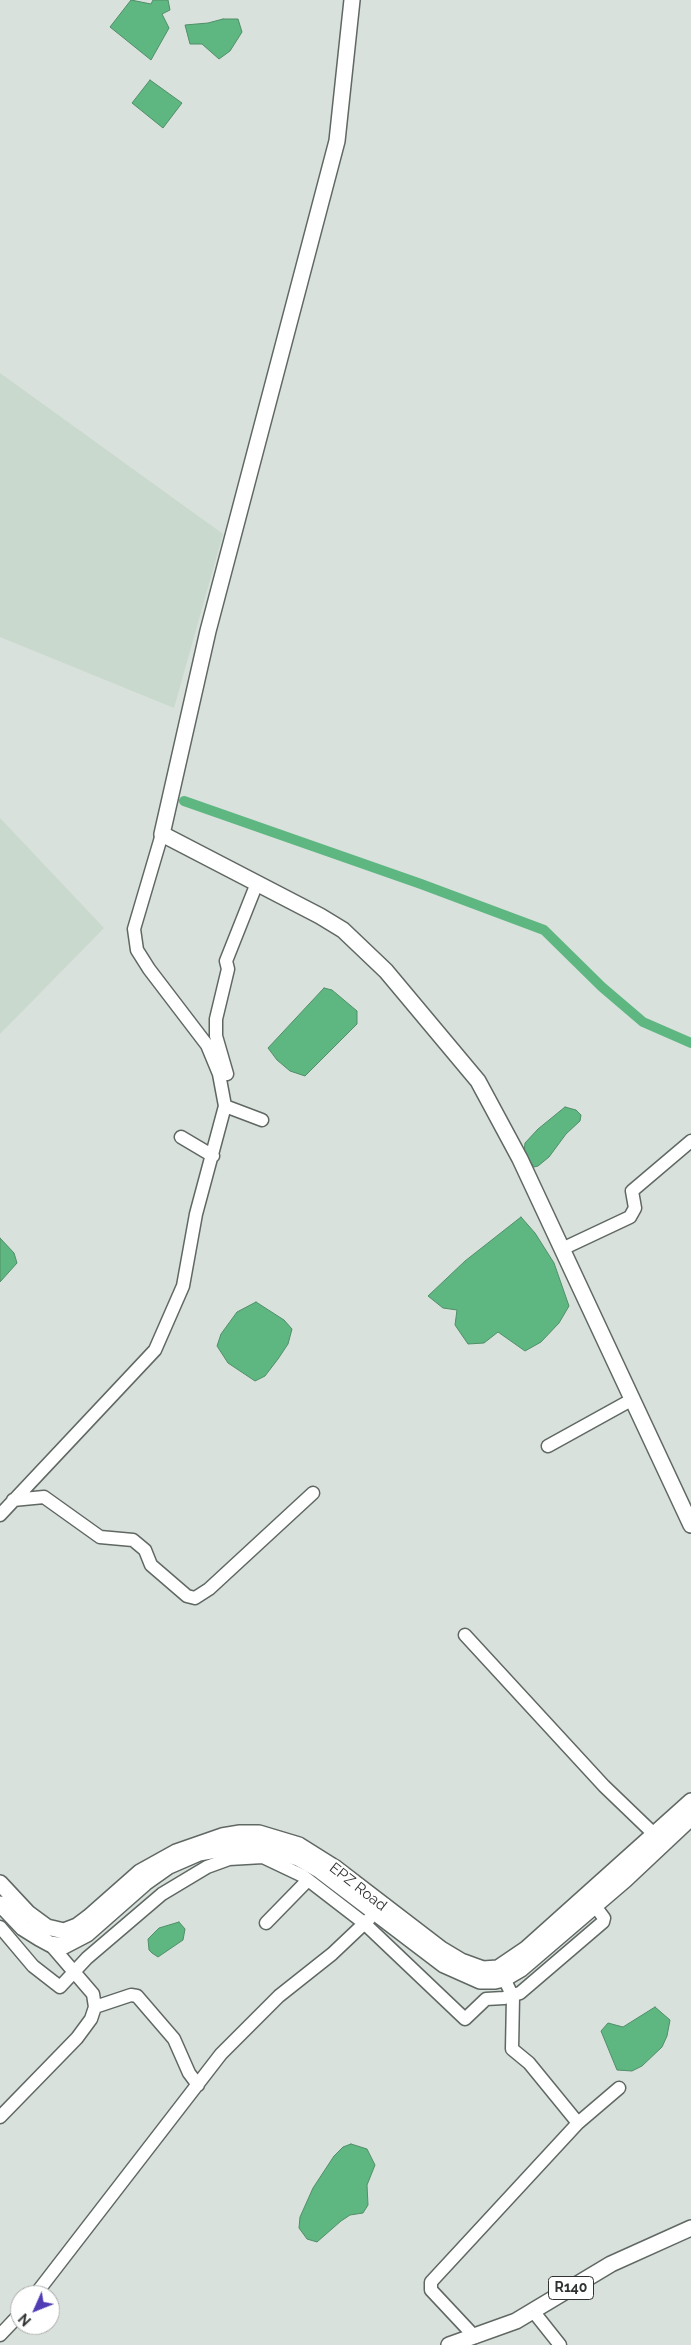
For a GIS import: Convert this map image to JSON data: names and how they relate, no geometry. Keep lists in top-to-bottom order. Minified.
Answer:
{"streets":{"main road":["EPZ Road","R140"]},"north":"bottom left"}
